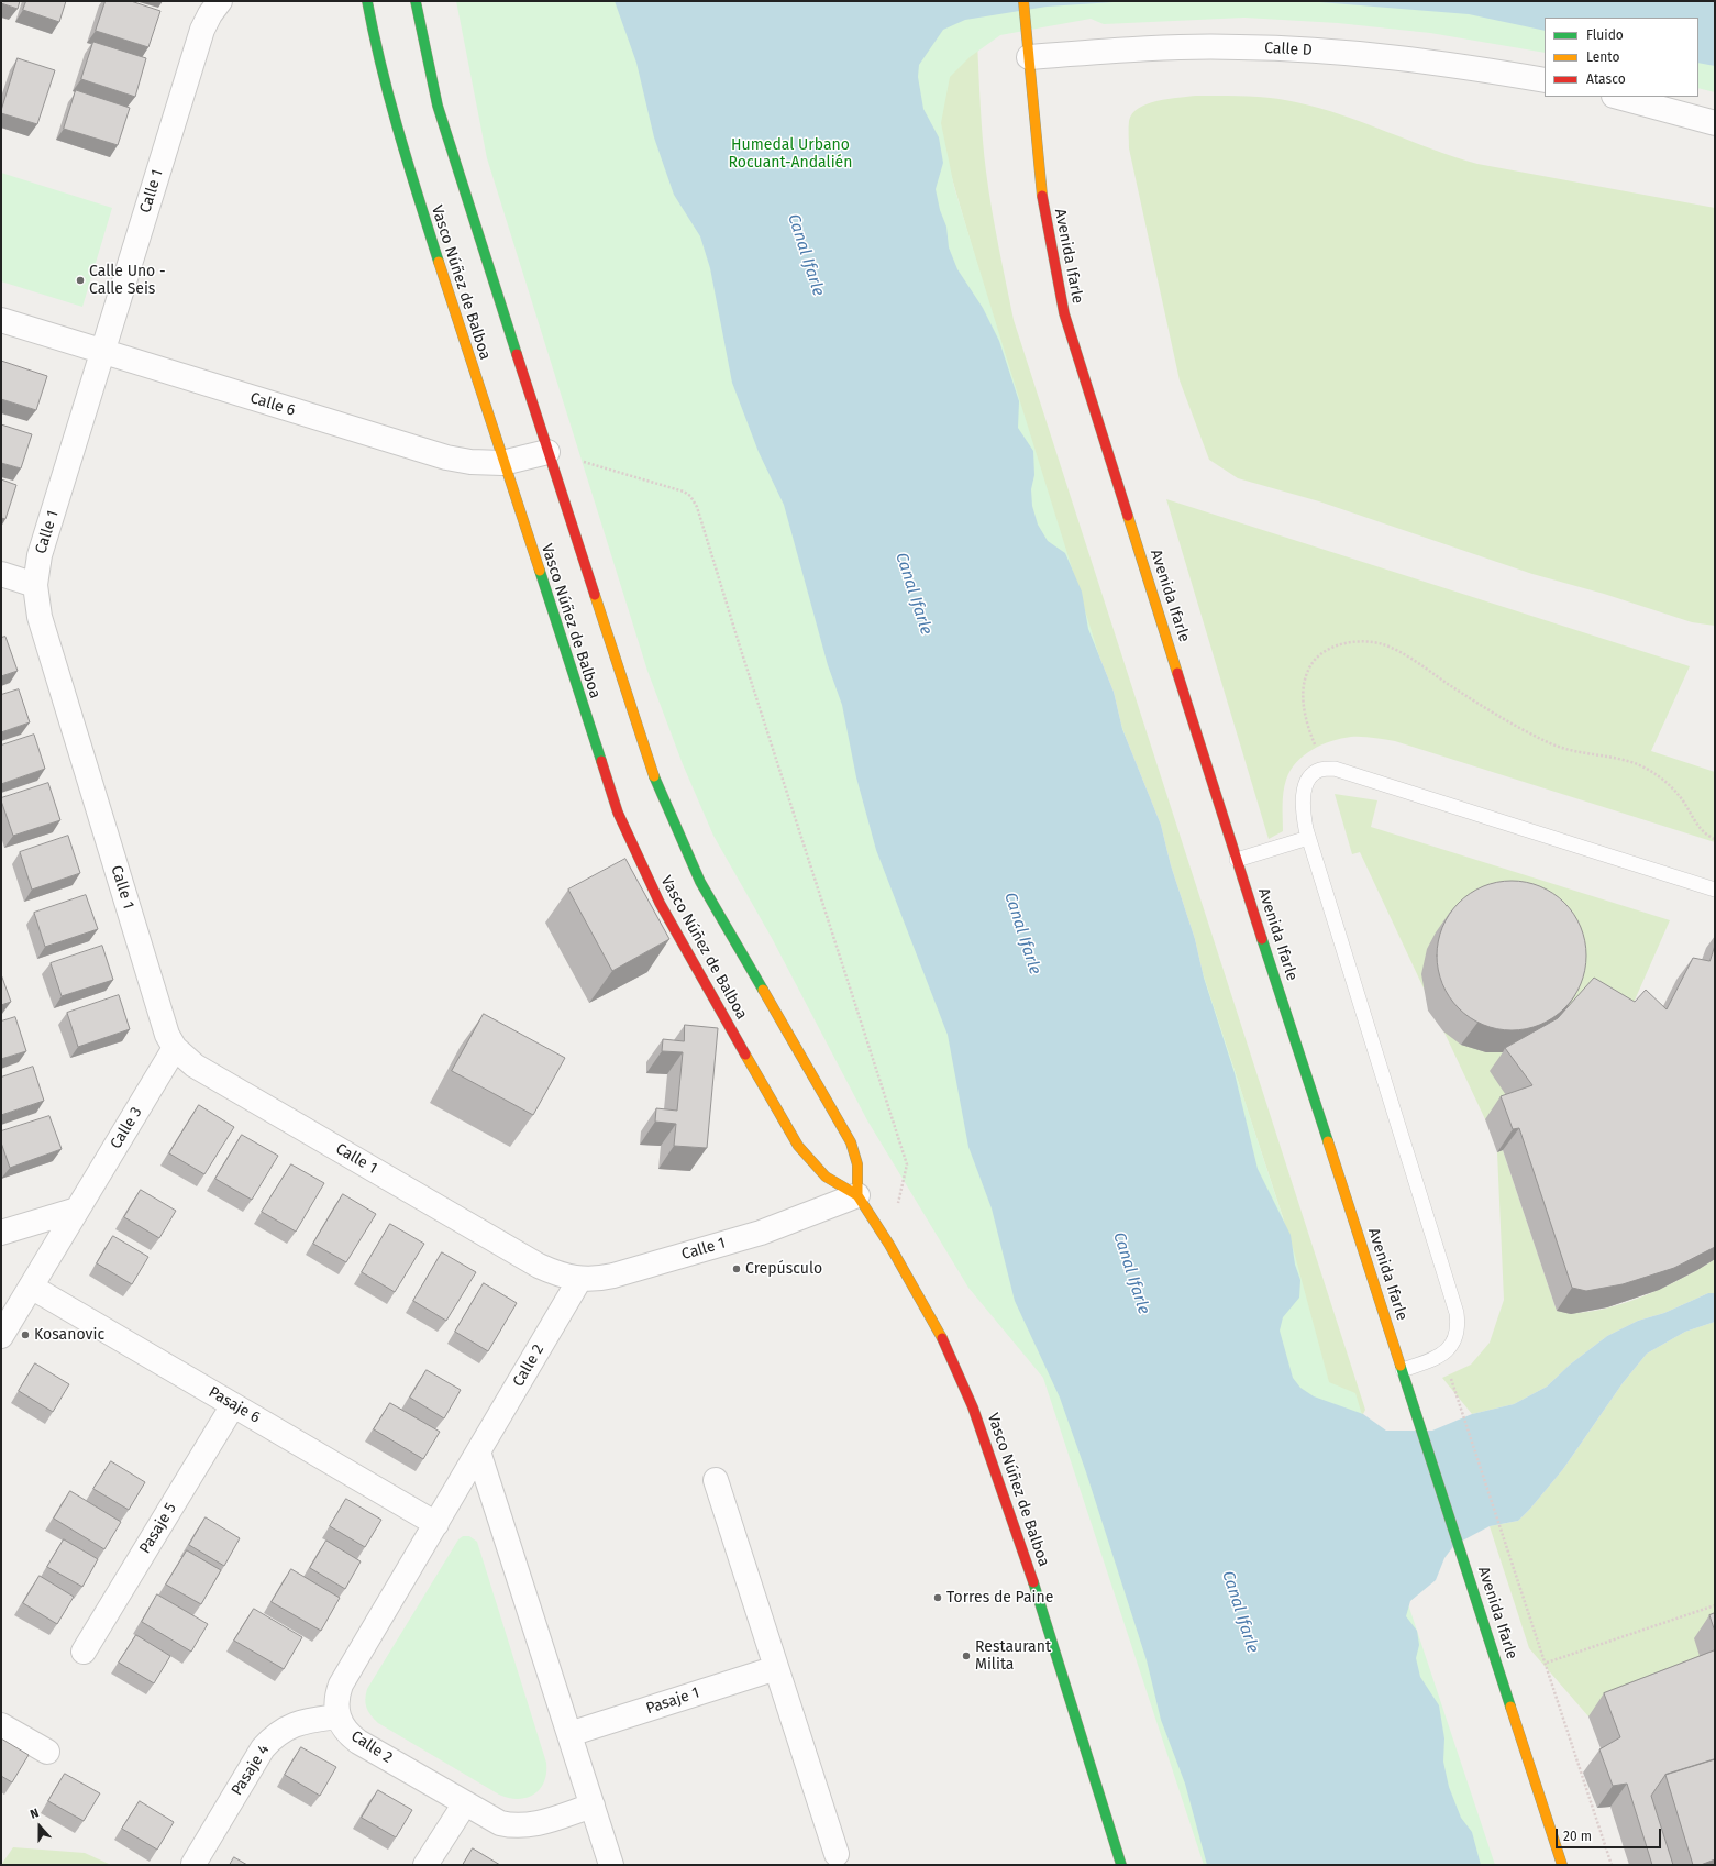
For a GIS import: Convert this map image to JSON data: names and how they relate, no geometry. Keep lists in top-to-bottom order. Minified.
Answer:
{"streets":{"street":["Calle D","Calle 1","Avenida Ifarle","Vasco Núñez de Balboa","Calle 6","Calle 3","Calle 2","Pasaje 6","Pasaje 5","Pasaje 1","Pasaje 4"]},"crossings":[["Calle D","Avenida Ifarle"],["Calle 1","Vasco Núñez de Balboa"],["Calle 1","Calle 6"],["Calle 1","Calle 3"],["Calle 1","Calle 2"],["Vasco Núñez de Balboa","Calle 6"],["Calle 3","Pasaje 6"],["Calle 2","Pasaje 6"],["Calle 2","Pasaje 4"],["Pasaje 6","Pasaje 5"]],"water":["Canal Ifarle"],"parks":["Humedal Urbano Rocuant-Andalién"],"places":["Calle Uno - Calle Seis","Crepúsculo","Kosanovic","Torres de Paine","Restaurant Milita"],"legend":["Fluido","Lento","Atasco"],"scale_bar":"20 m","north":"top"}
